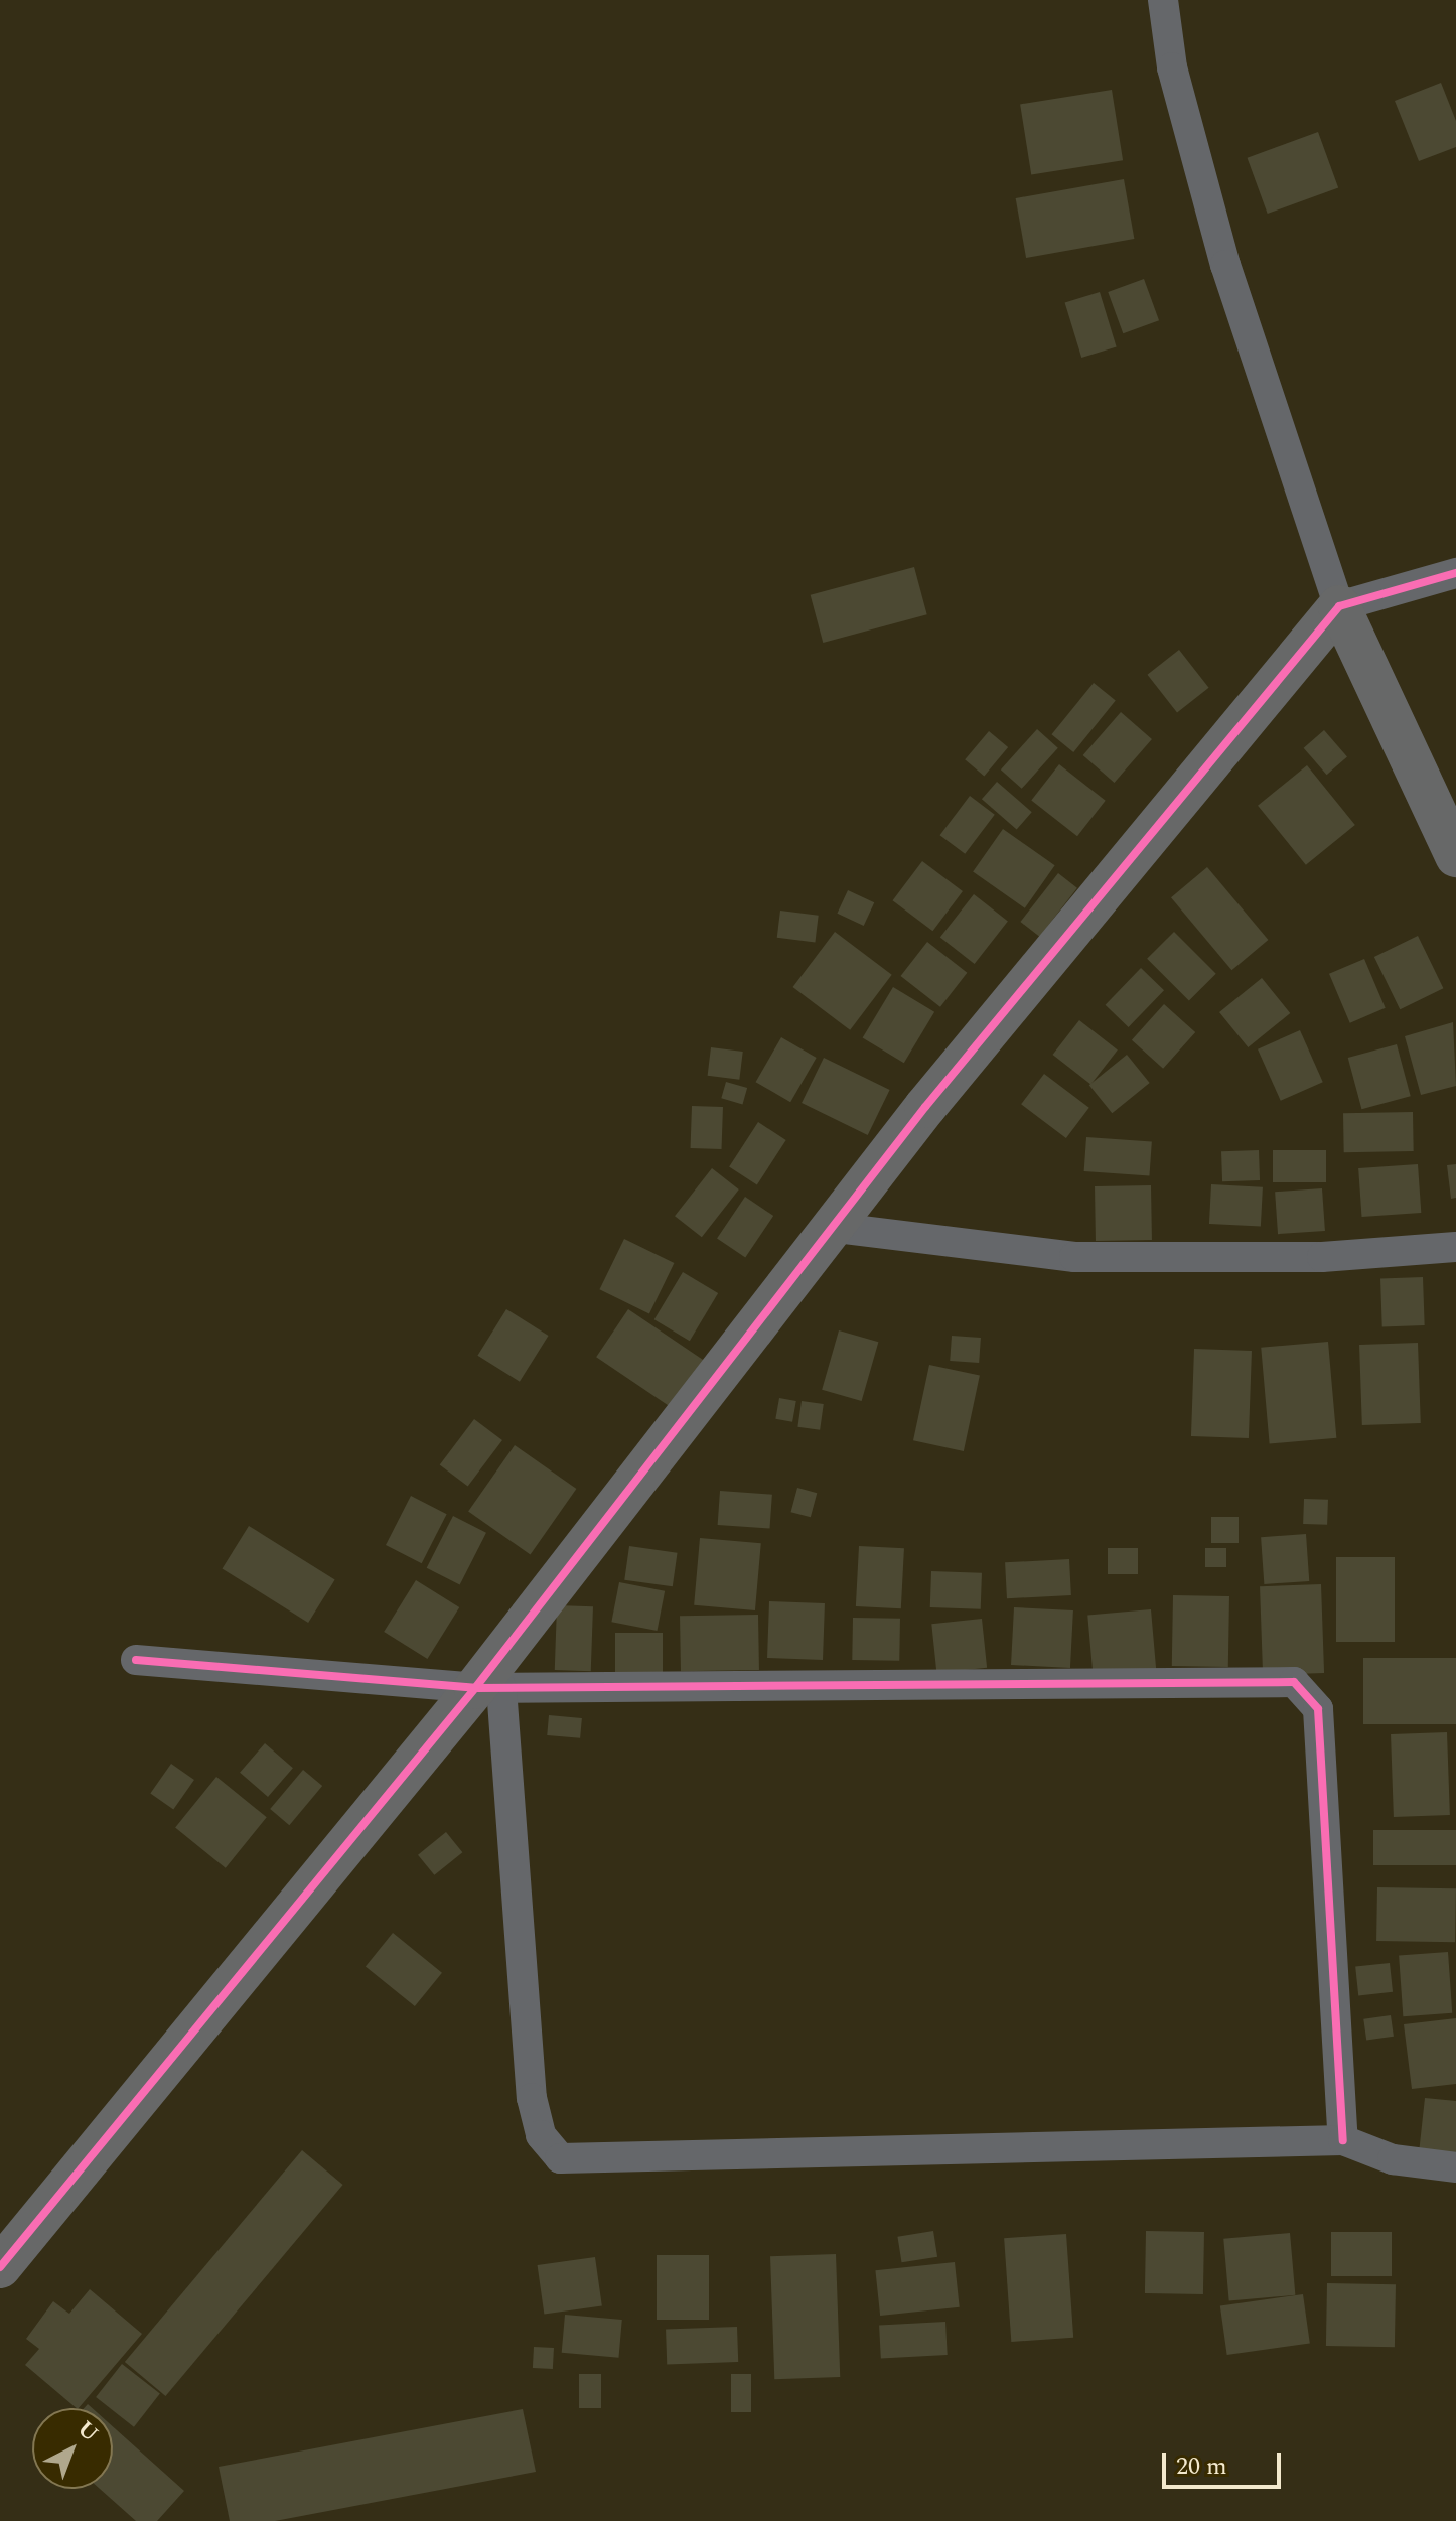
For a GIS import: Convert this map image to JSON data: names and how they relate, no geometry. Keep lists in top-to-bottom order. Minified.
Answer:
{"scale_bar":"20 m","north":"top right"}
